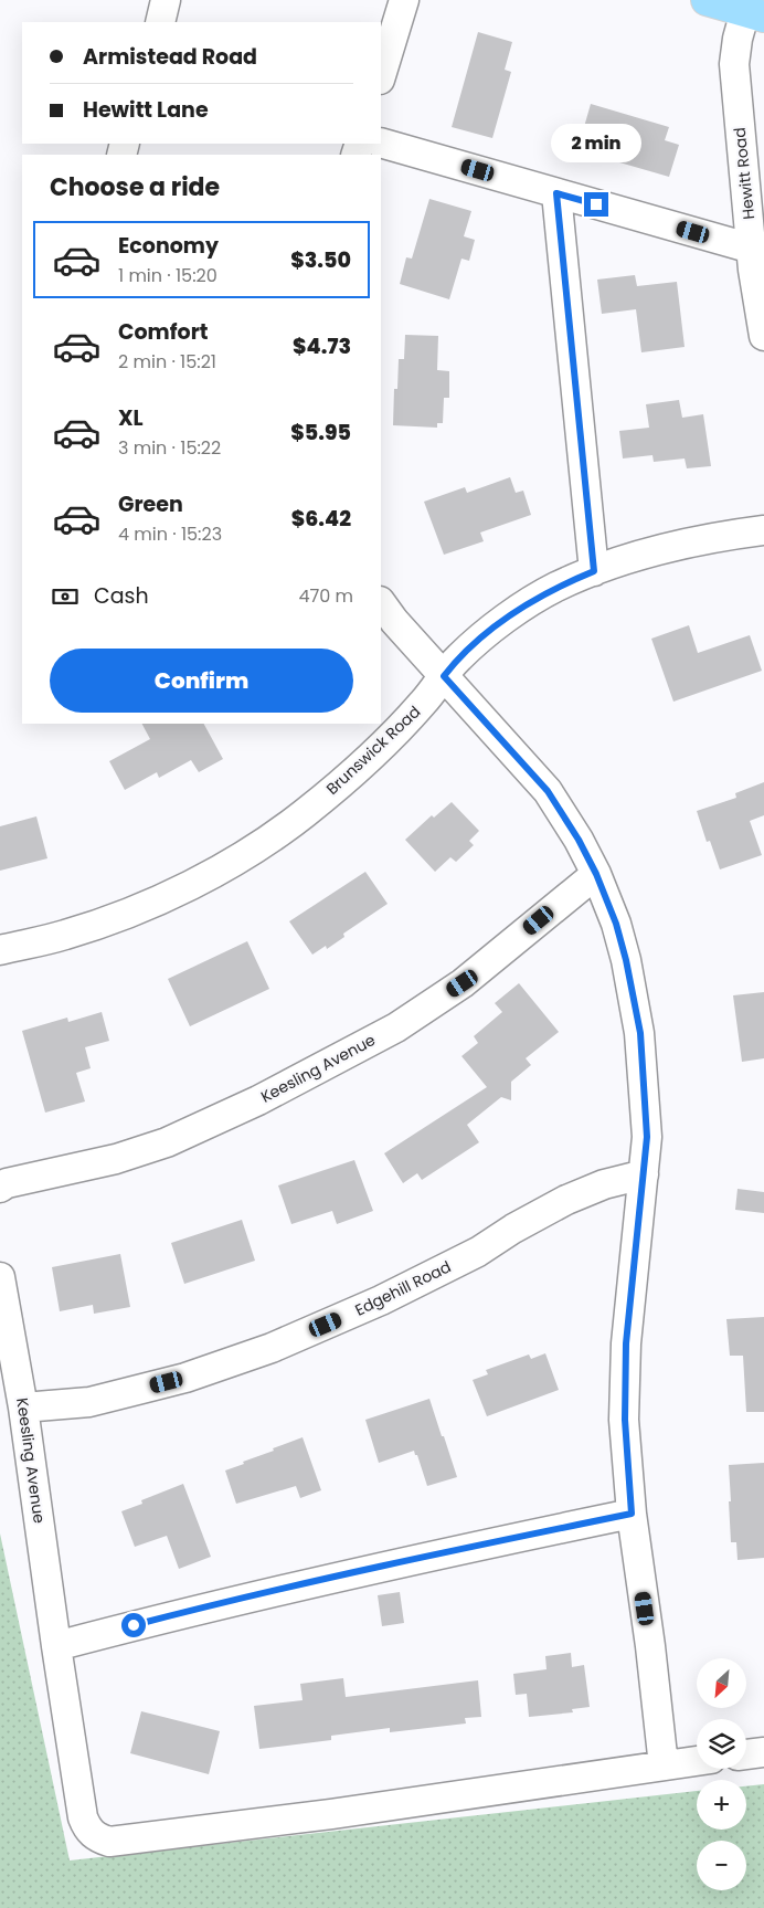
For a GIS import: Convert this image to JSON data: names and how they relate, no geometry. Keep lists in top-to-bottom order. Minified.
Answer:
{"streets":{"street":["Hewitt Road","Brunswick Road","Keesling Avenue","Edgehill Road"]},"crossings":[["Keesling Avenue","Edgehill Road"]],"north":"bottom left","page":{"banner":["Armistead Road","Hewitt Lane"],"bubble":"2 min","heading":"Choose a ride","list":[{"name":"Economy","note":"1 min · 15:20","value":"$3.50"},{"name":"Comfort","note":"2 min · 15:21","value":"$4.73"},{"name":"XL","note":"3 min · 15:22","value":"$5.95"},{"name":"Green","note":"4 min · 15:23","value":"$6.42"}],"pay":["Cash","470 m"],"buttons":"Confirm","map_buttons":["+","−"]}}
